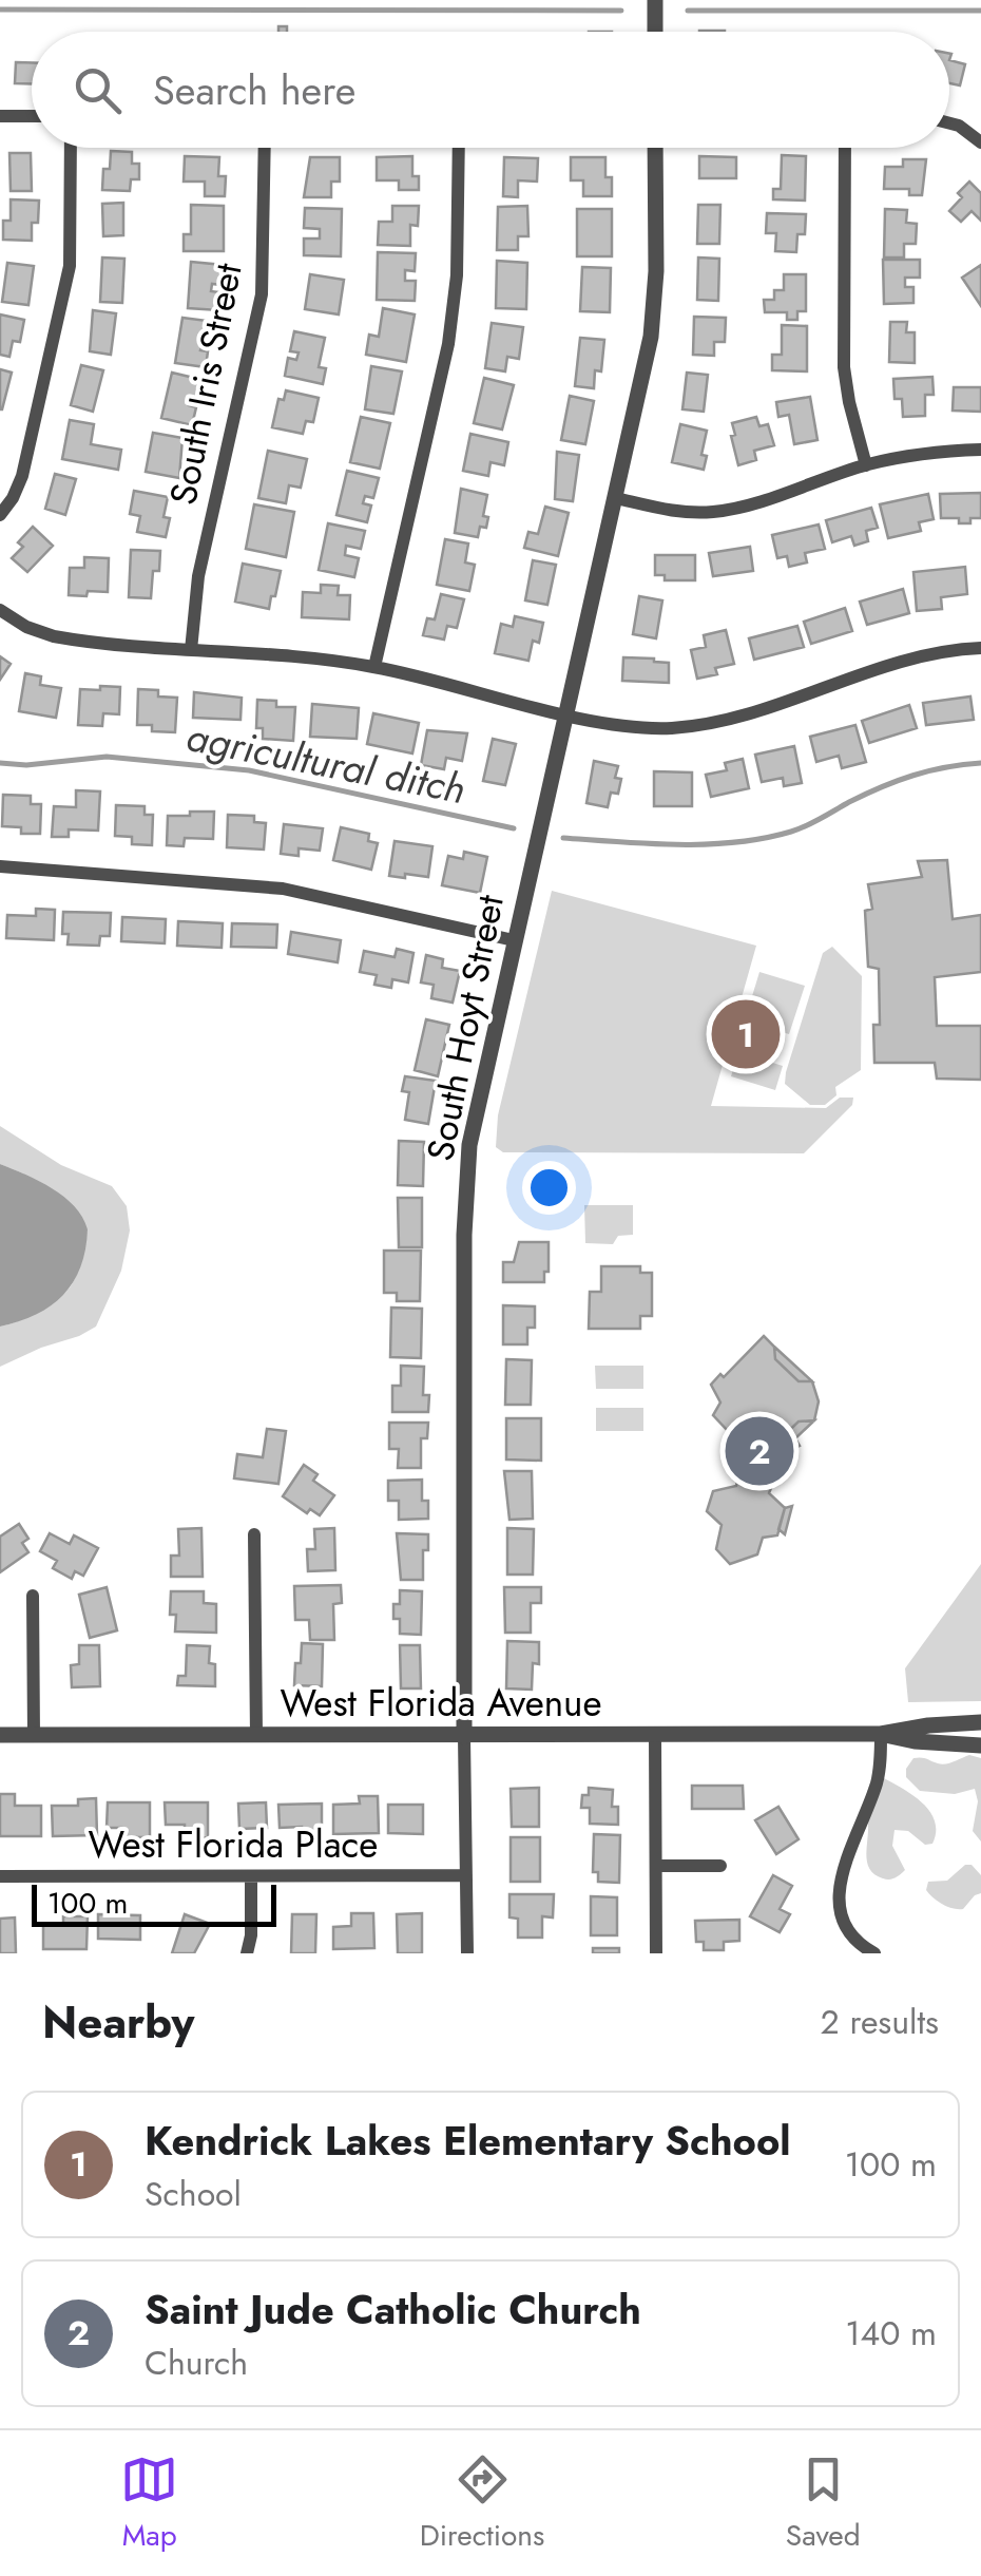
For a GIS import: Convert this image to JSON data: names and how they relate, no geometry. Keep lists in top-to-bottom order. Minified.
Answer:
{"streets":{"street":["South Iris Street","South Hoyt Street","West Florida Avenue","West Florida Place"]},"crossings":[["South Hoyt Street","West Florida Avenue"],["South Hoyt Street","West Florida Place"]],"water":["agricultural ditch"],"scale_bar":"100 m","page":{"search":"Search here","pins":["1","2"],"scale":"100 m","heading":["Nearby","2 results"],"list":[{"mark":"1","name":"Kendrick Lakes Elementary School","note":"School","value":"100 m"},{"mark":"2","name":"Saint Jude Catholic Church","note":"Church","value":"140 m"}],"nav":["Map","Directions","Saved"]}}
